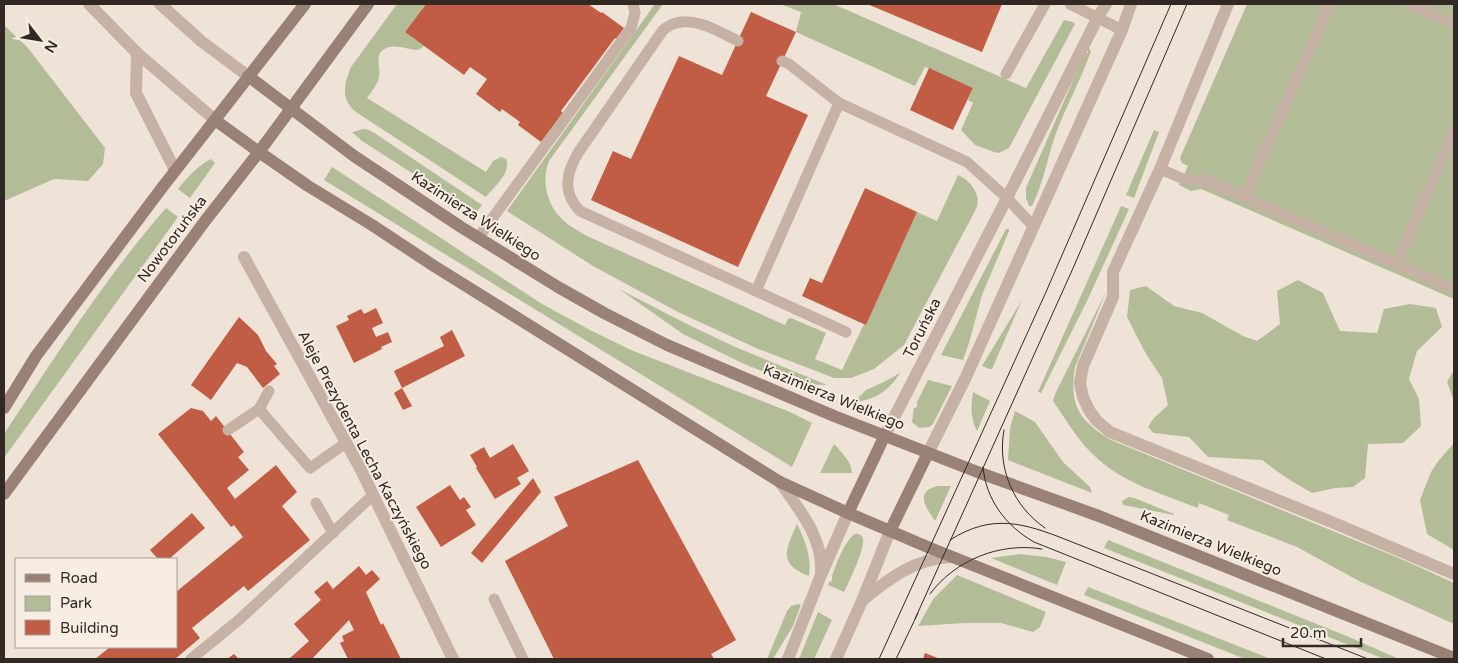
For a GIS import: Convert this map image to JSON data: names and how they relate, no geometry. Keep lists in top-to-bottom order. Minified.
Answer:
{"streets":{"main road":["Kazimierza Wielkiego","Nowotoruńska","Toruńska"],"street":["Aleje Prezydenta Lecha Kaczyńskiego"]},"crossings":[["Kazimierza Wielkiego","Nowotoruńska"],["Kazimierza Wielkiego","Toruńska"]],"legend":["Road","Park","Building"],"scale_bar":"20 m","north":"bottom right"}
